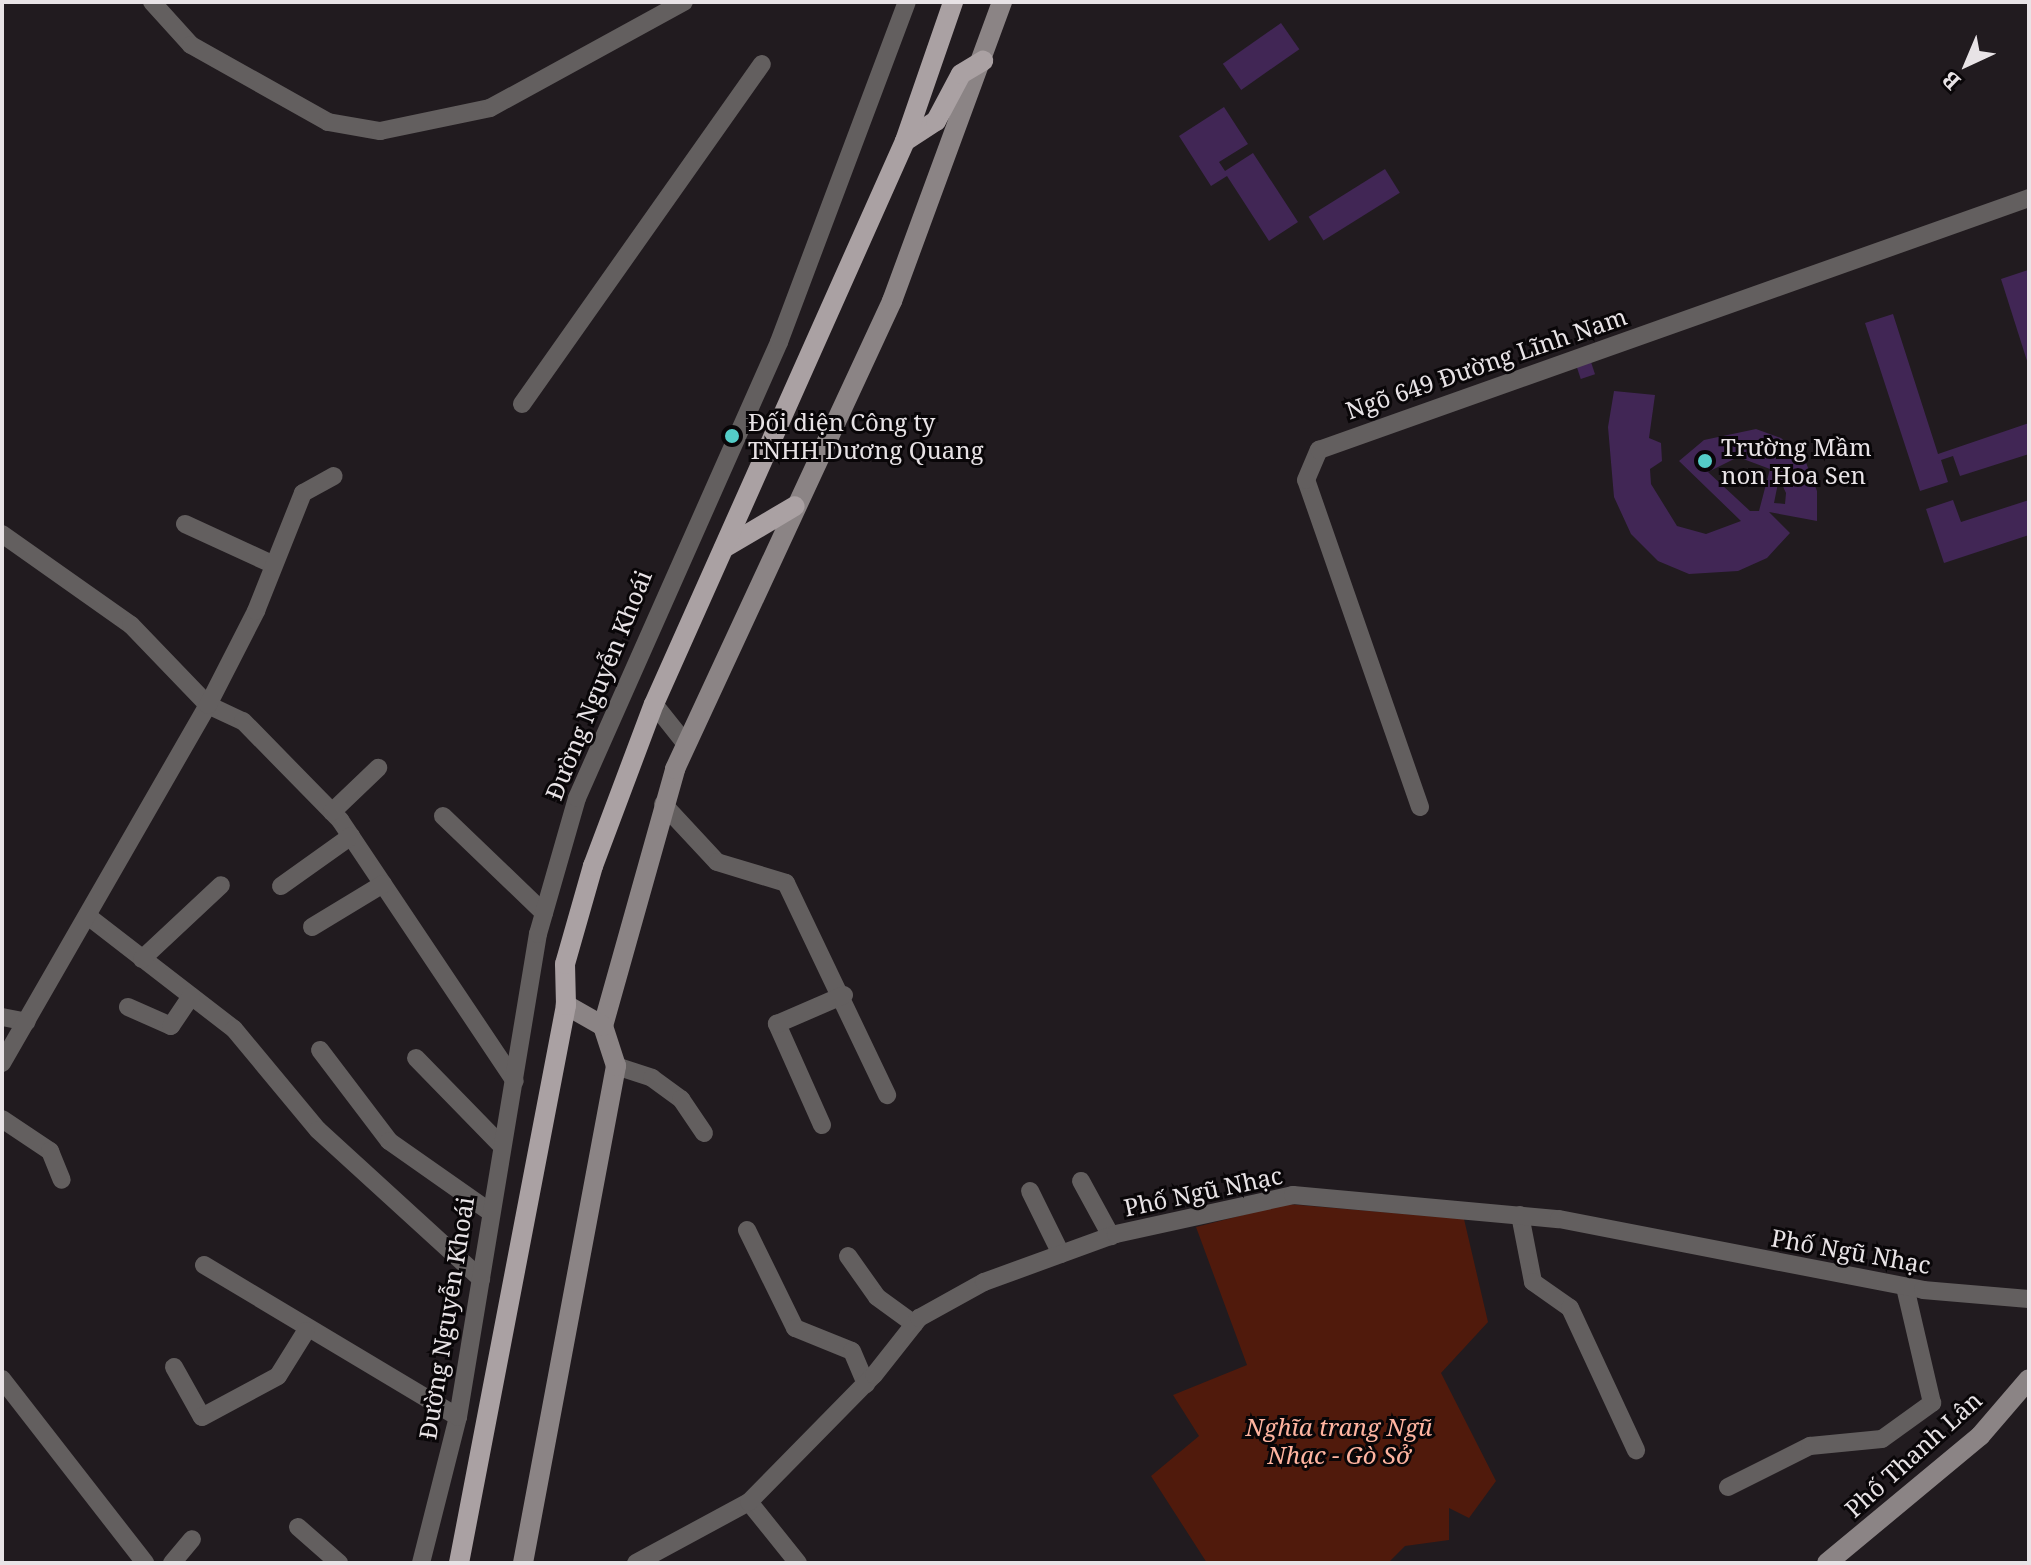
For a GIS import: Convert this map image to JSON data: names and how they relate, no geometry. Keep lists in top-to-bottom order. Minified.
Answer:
{"streets":{"street":["Ngõ 649 Đường Lĩnh Nam","Đường Nguyễn Khoái","Phố Ngũ Nhạc","Phố Thanh Lân"]},"parks":["Nghĩa trang Ngũ Nhạc - Gò Sở"],"places":["Đối diện Công ty TNHH Dương Quang","Trường Mầm non Hoa Sen"],"north":"bottom left"}
